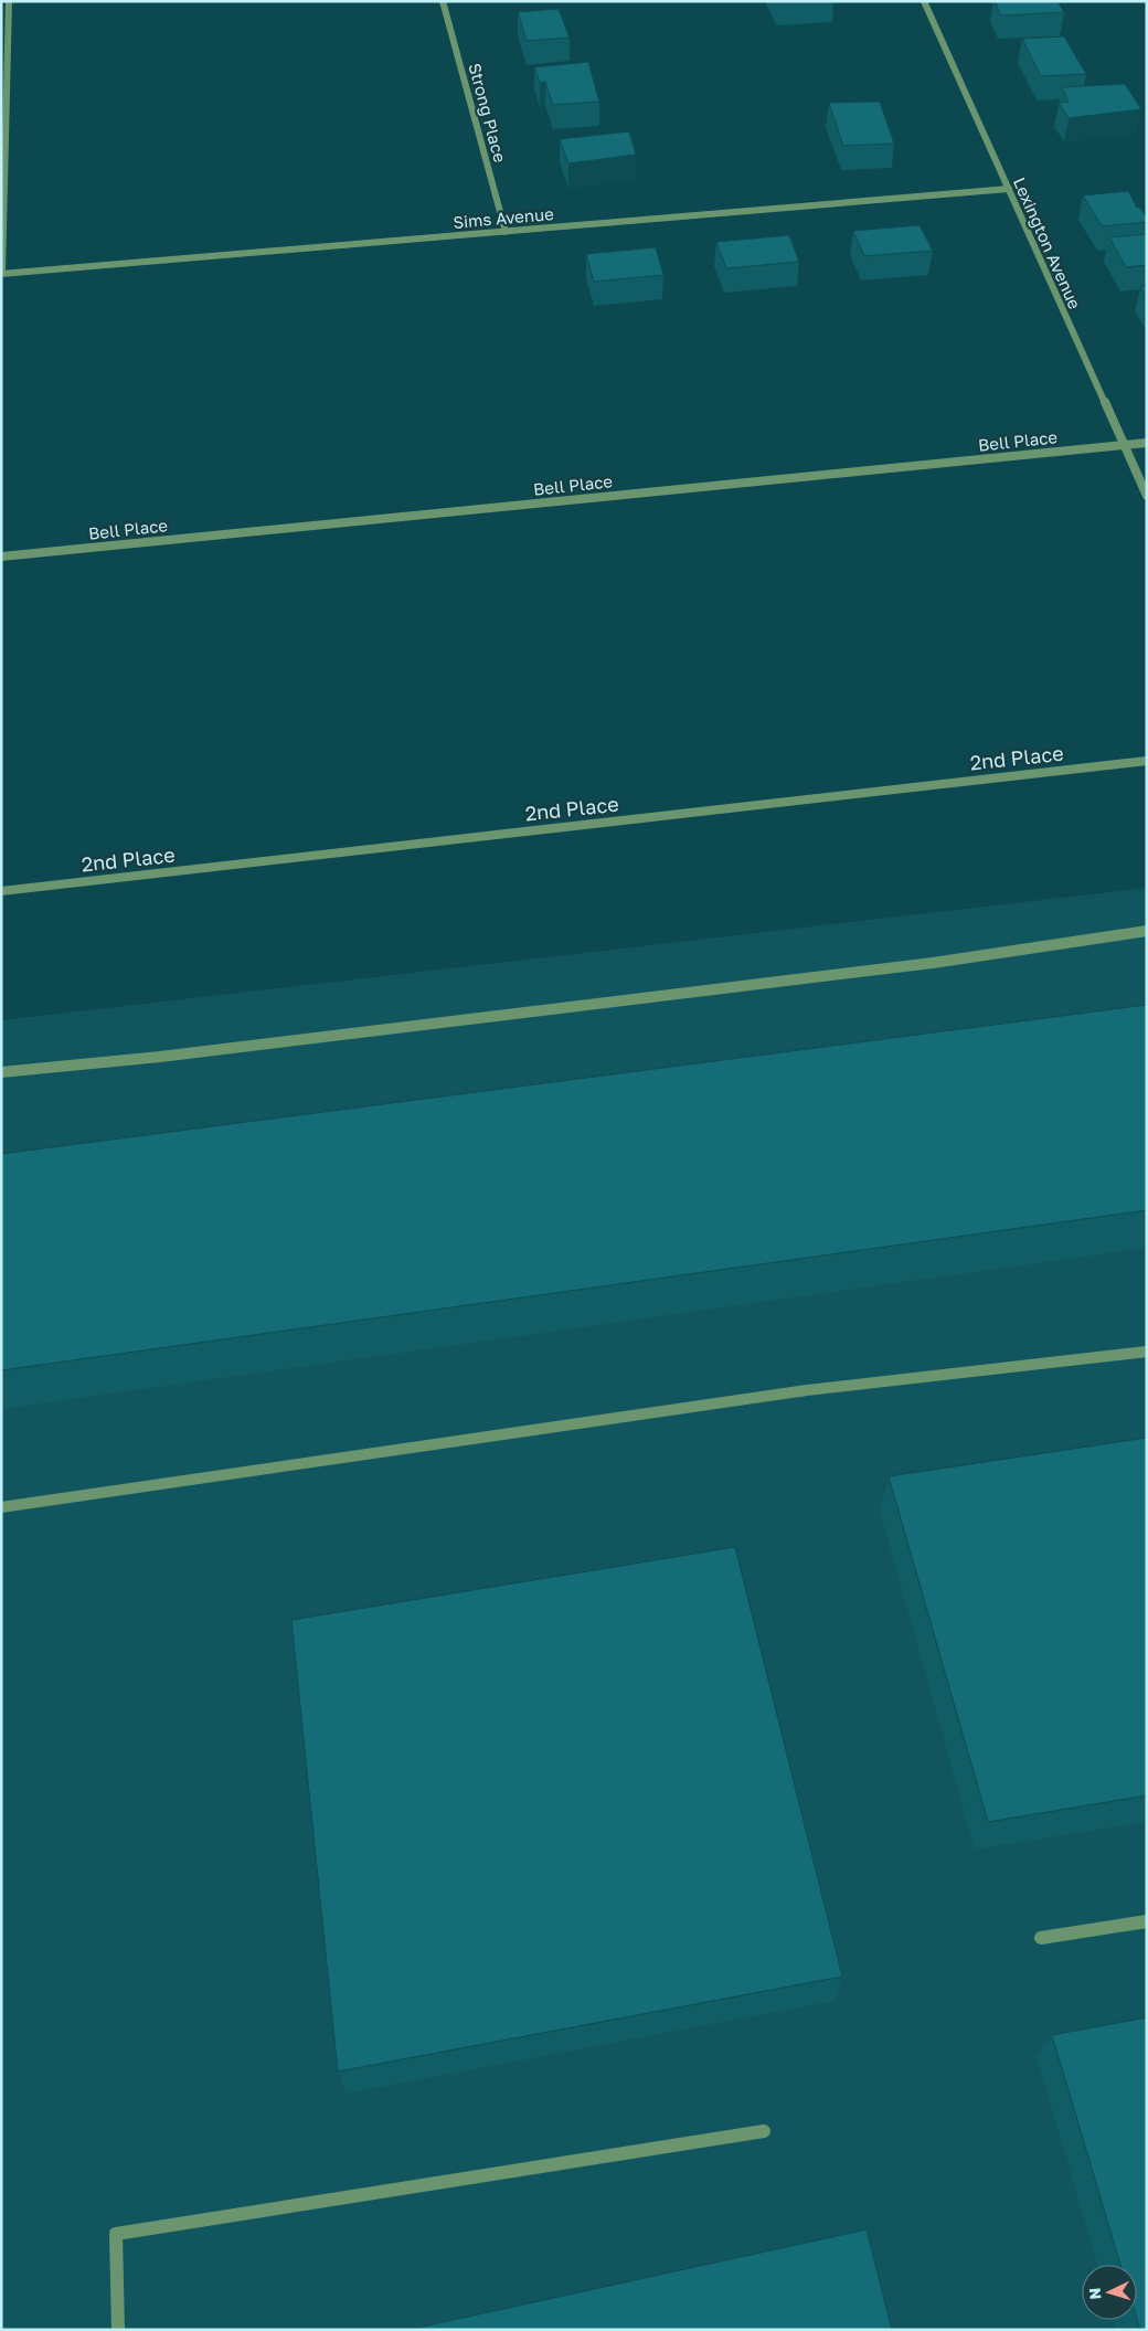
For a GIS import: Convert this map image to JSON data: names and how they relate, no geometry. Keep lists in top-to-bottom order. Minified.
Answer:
{"streets":{"street":["Strong Place","Sims Avenue","Lexington Avenue","Bell Place","2nd Place"]},"crossings":[["Strong Place","Sims Avenue"],["Sims Avenue","Lexington Avenue"],["Lexington Avenue","Bell Place"]],"north":"left"}
